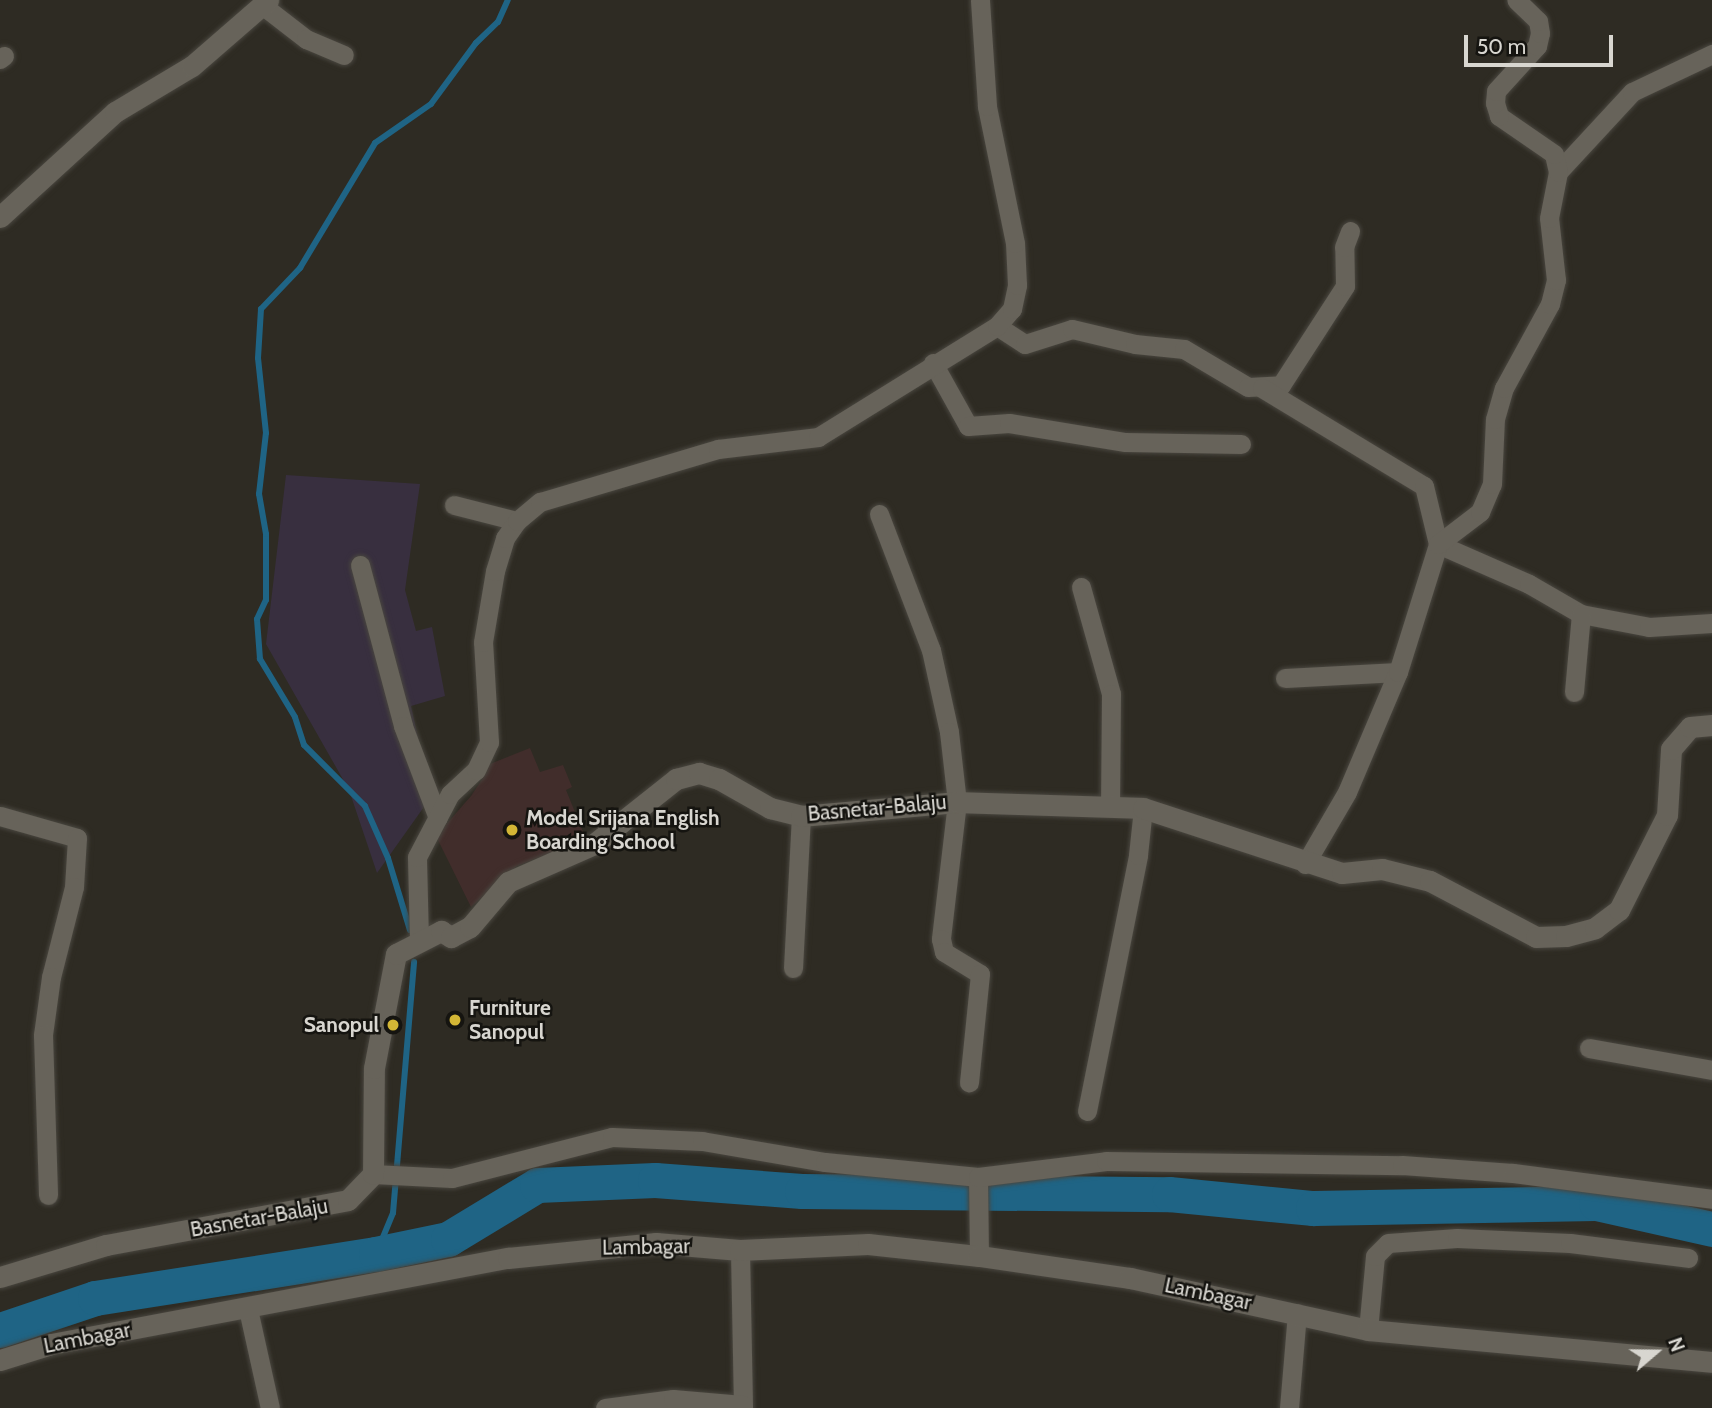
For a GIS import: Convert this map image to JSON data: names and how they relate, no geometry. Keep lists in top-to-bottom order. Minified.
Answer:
{"streets":{"street":["Basnetar-Balaju","Lambagar"]},"places":["Model Srijana English Boarding School","Furniture Sanopul","Sanopul"],"scale_bar":"50 m","north":"right"}
